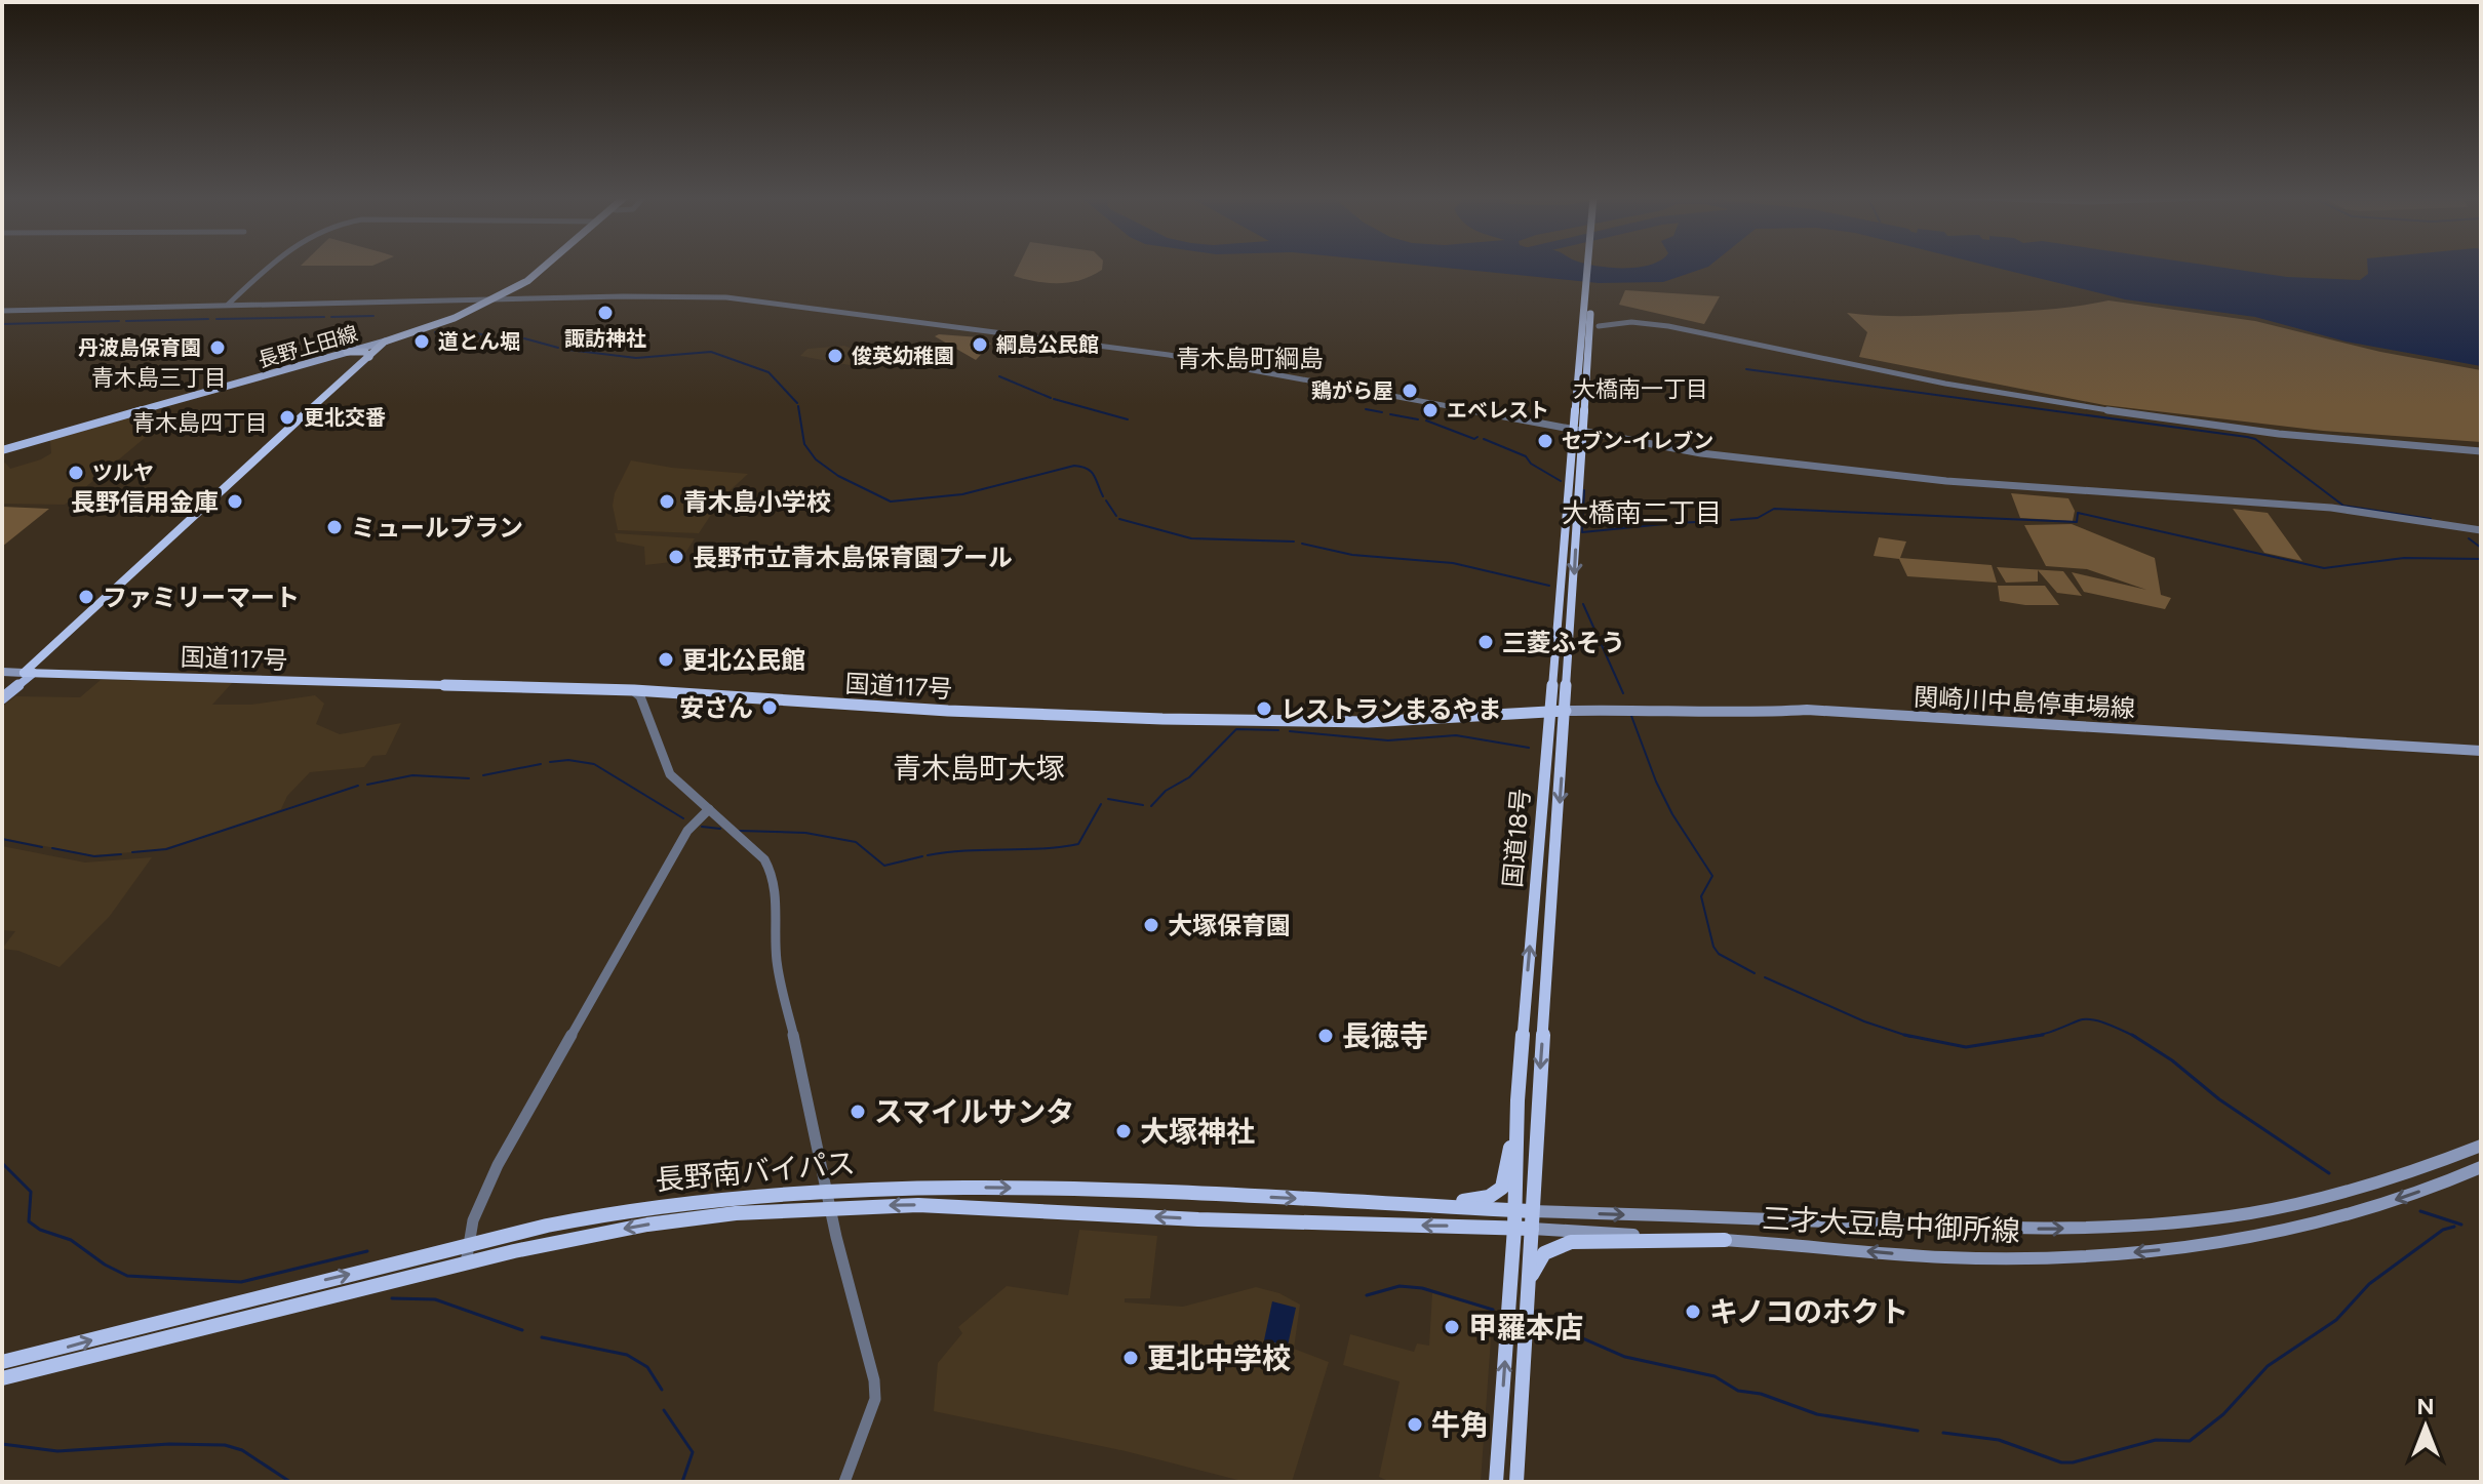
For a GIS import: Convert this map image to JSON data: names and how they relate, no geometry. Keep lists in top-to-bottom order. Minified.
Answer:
{"streets":{"highway":["国道117号","国道18号","長野南バイパス"],"main road":["長野上田線","関崎川中島停車場線","三才大豆島中御所線"]},"crossings":[["国道117号","関崎川中島停車場線"],["国道117号","国道18号"],["関崎川中島停車場線","国道18号"],["国道18号","長野南バイパス"],["国道18号","三才大豆島中御所線"],["長野南バイパス","三才大豆島中御所線"]],"districts":["青木島町綱島","青木島三丁目","大橋南一丁目","青木島四丁目","大橋南二丁目","青木島町大塚"],"places":["諏訪神社","道とん堀","綱島公民館","丹波島保育園","俊英幼稚園","鶏がら屋","エベレスト","更北交番","セブン-イレブン","ツルヤ","長野信用金庫","青木島小学校","ミュールブラン","長野市立青木島保育園プール","ファミリーマート","三菱ふそう","更北公民館","安さん","レストランまるやま","大塚保育園","長徳寺","スマイルサンタ","大塚神社","キノコのホクト","甲羅本店","更北中学校","牛角"],"north":"top"}
